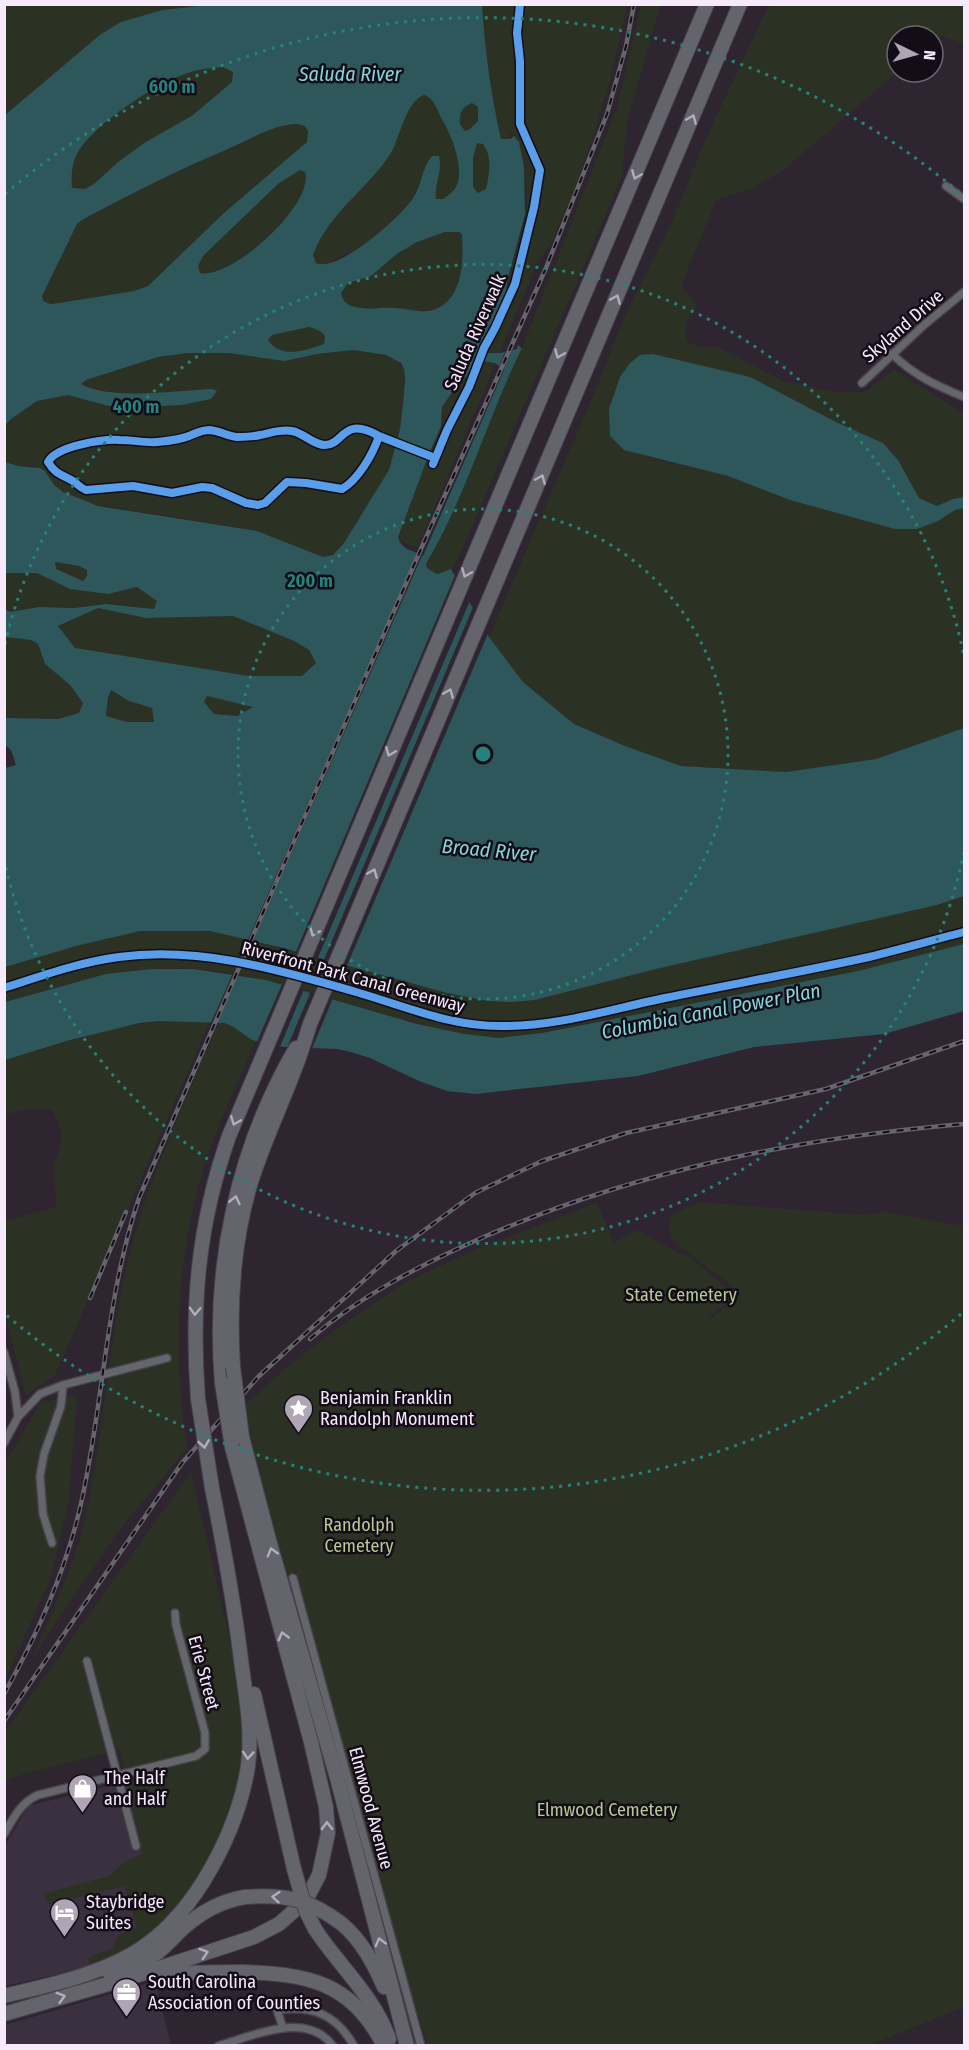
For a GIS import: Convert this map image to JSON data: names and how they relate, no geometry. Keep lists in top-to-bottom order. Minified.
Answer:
{"streets":{"street":["Skyland Drive","Erie Street","Elmwood Avenue"],"cycle path":["Saluda Riverwalk","Riverfront Park Canal Greenway"]},"water":["Saluda River","Broad River","Columbia Canal Power Plan"],"parks":["State Cemetery","Randolph Cemetery","Elmwood Cemetery"],"places":{"place":["Benjamin Franklin Randolph Monument"],"shop":["The Half and Half"],"hotel":["Staybridge Suites"],"office":["South Carolina Association of Counties"]},"north":"right","rings":["600 m","400 m","200 m"]}
